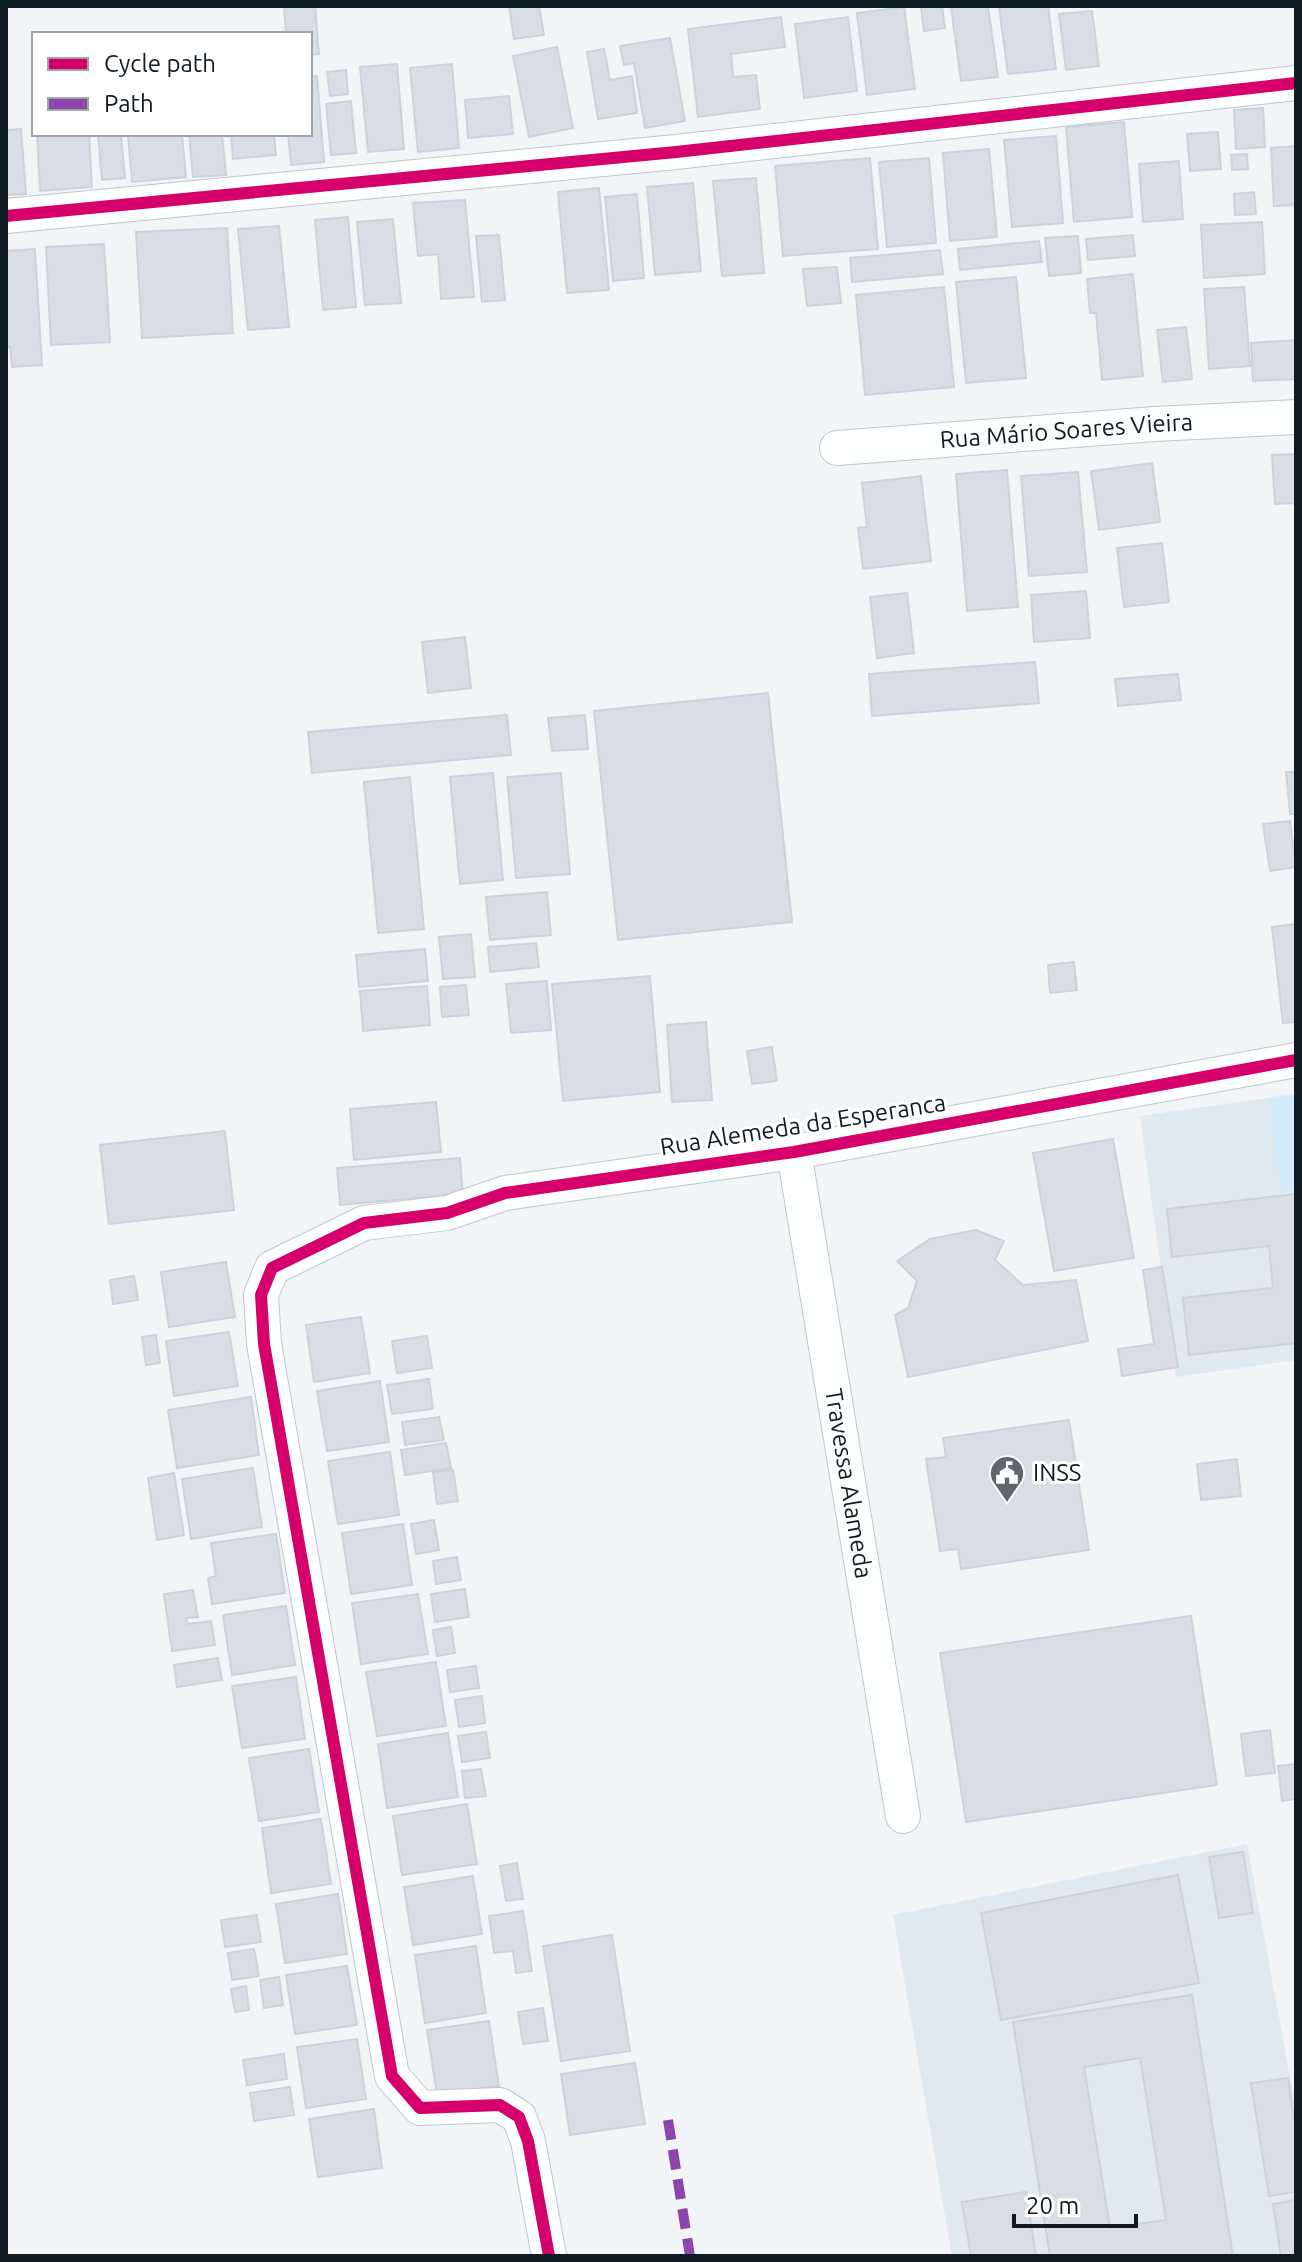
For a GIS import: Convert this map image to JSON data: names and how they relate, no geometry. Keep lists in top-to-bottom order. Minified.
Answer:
{"streets":{"street":["Rua Mário Soares Vieira","Rua Alemeda da Esperanca","Travessa Alameda"]},"crossings":[["Rua Alemeda da Esperanca","Travessa Alameda"]],"places":{"public building":["INSS"]},"legend":["Cycle path","Path"],"scale_bar":"20 m"}
